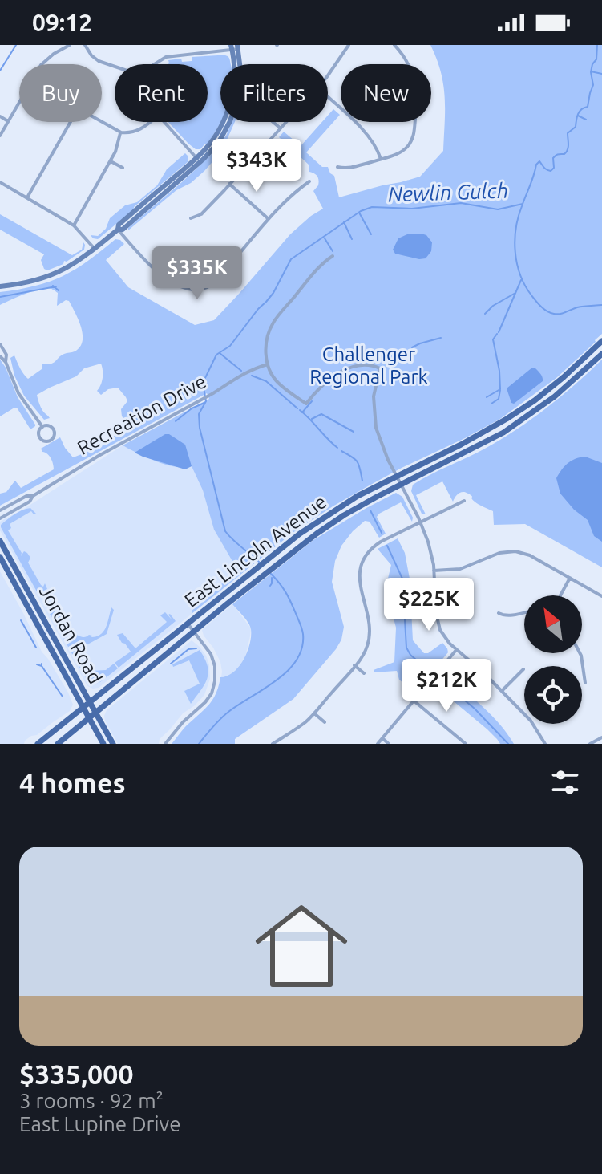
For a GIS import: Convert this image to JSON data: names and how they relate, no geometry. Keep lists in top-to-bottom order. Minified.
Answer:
{"streets":{"main road":["East Lincoln Avenue","Jordan Road"],"street":["Recreation Drive"]},"crossings":[["East Lincoln Avenue","Jordan Road"]],"water":["Newlin Gulch"],"parks":["Challenger Regional Park"],"north":"top left","page":{"status":"09:12","chip":["Buy","Rent","Filters","New"],"price":["$343K","$335K","$225K","$212K"],"heading":"4 homes","list":[{"name":"$335,000","note":"3 rooms · 92 m² · East Lupine Drive"}]}}
